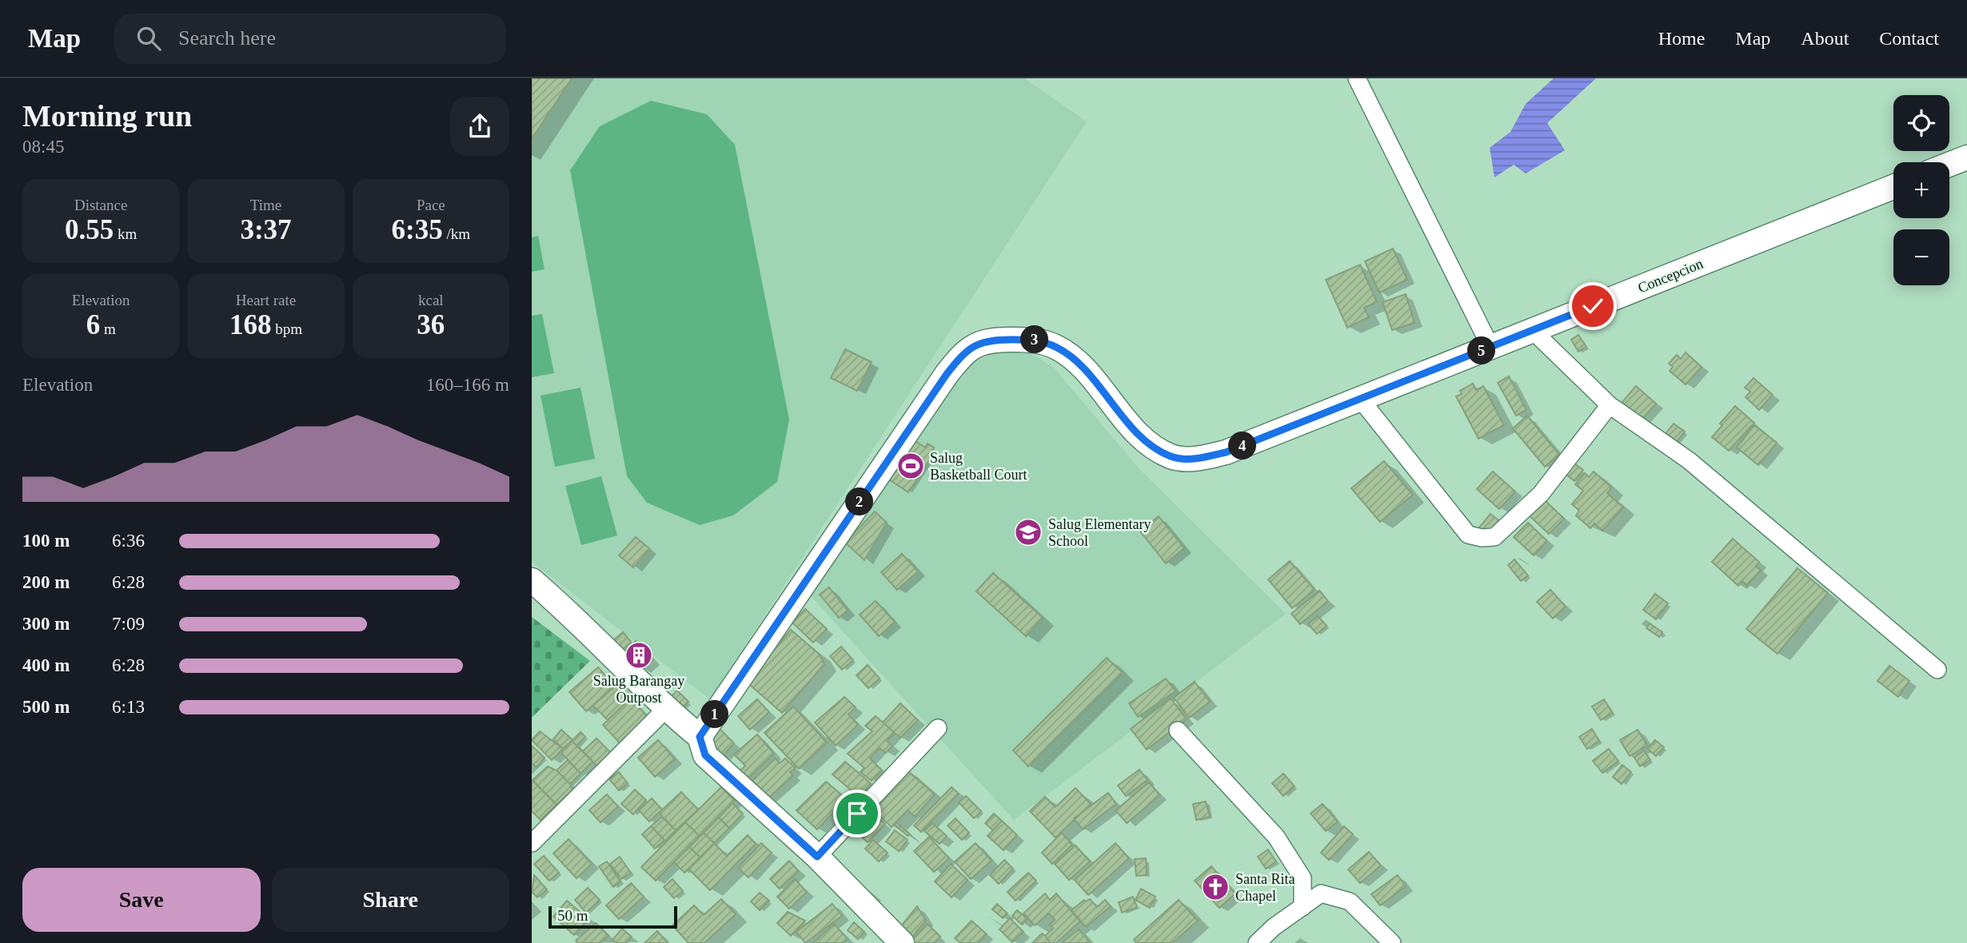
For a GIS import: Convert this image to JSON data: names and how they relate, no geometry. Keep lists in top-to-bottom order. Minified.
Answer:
{"streets":{"main road":["Concepcion"]},"places":{"sports":["Salug Basketball Court"],"school or university":["Salug Elementary School"],"building":["Salug Barangay Outpost"],"church":["Santa Rita Chapel"]},"scale_bar":"50 m","page":{"header":"Map","search":"Search here","nav":["Home","Map","About","Contact"],"heading":["Morning run","08:45"],"map_buttons":["+","−"],"stats":[["Distance","0.55 km"],["Time","3:37"],["Pace","6:35 /km"],["Elevation","6 m"],["Heart rate","168 bpm"],["kcal","36"]],"pins":["3","5","4","2","1"],"chart":["Elevation","160–166 m"],"list":[{"name":"100 m","note":"6:36"},{"name":"200 m","note":"6:28"},{"name":"300 m","note":"7:09"},{"name":"400 m","note":"6:28"},{"name":"500 m","note":"6:13"}],"buttons":["Save","Share"],"scale":"50 m"}}
